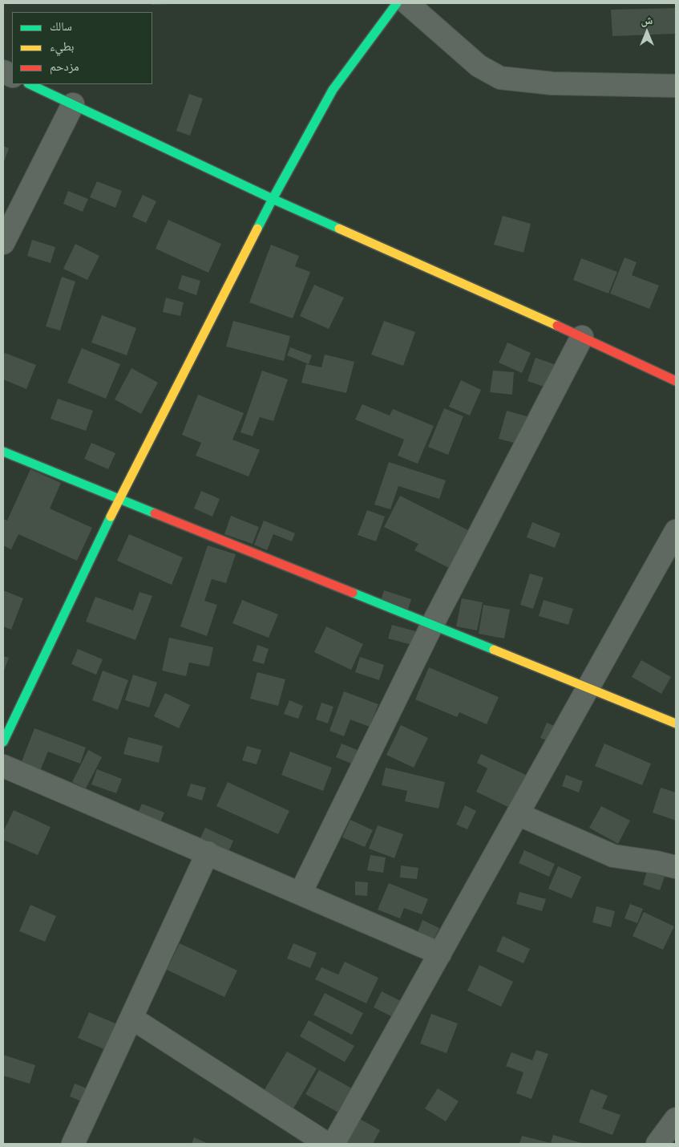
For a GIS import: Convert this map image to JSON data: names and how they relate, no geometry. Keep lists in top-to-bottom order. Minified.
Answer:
{"legend":["سالك","بطيء","مزدحم"],"north":"top"}
